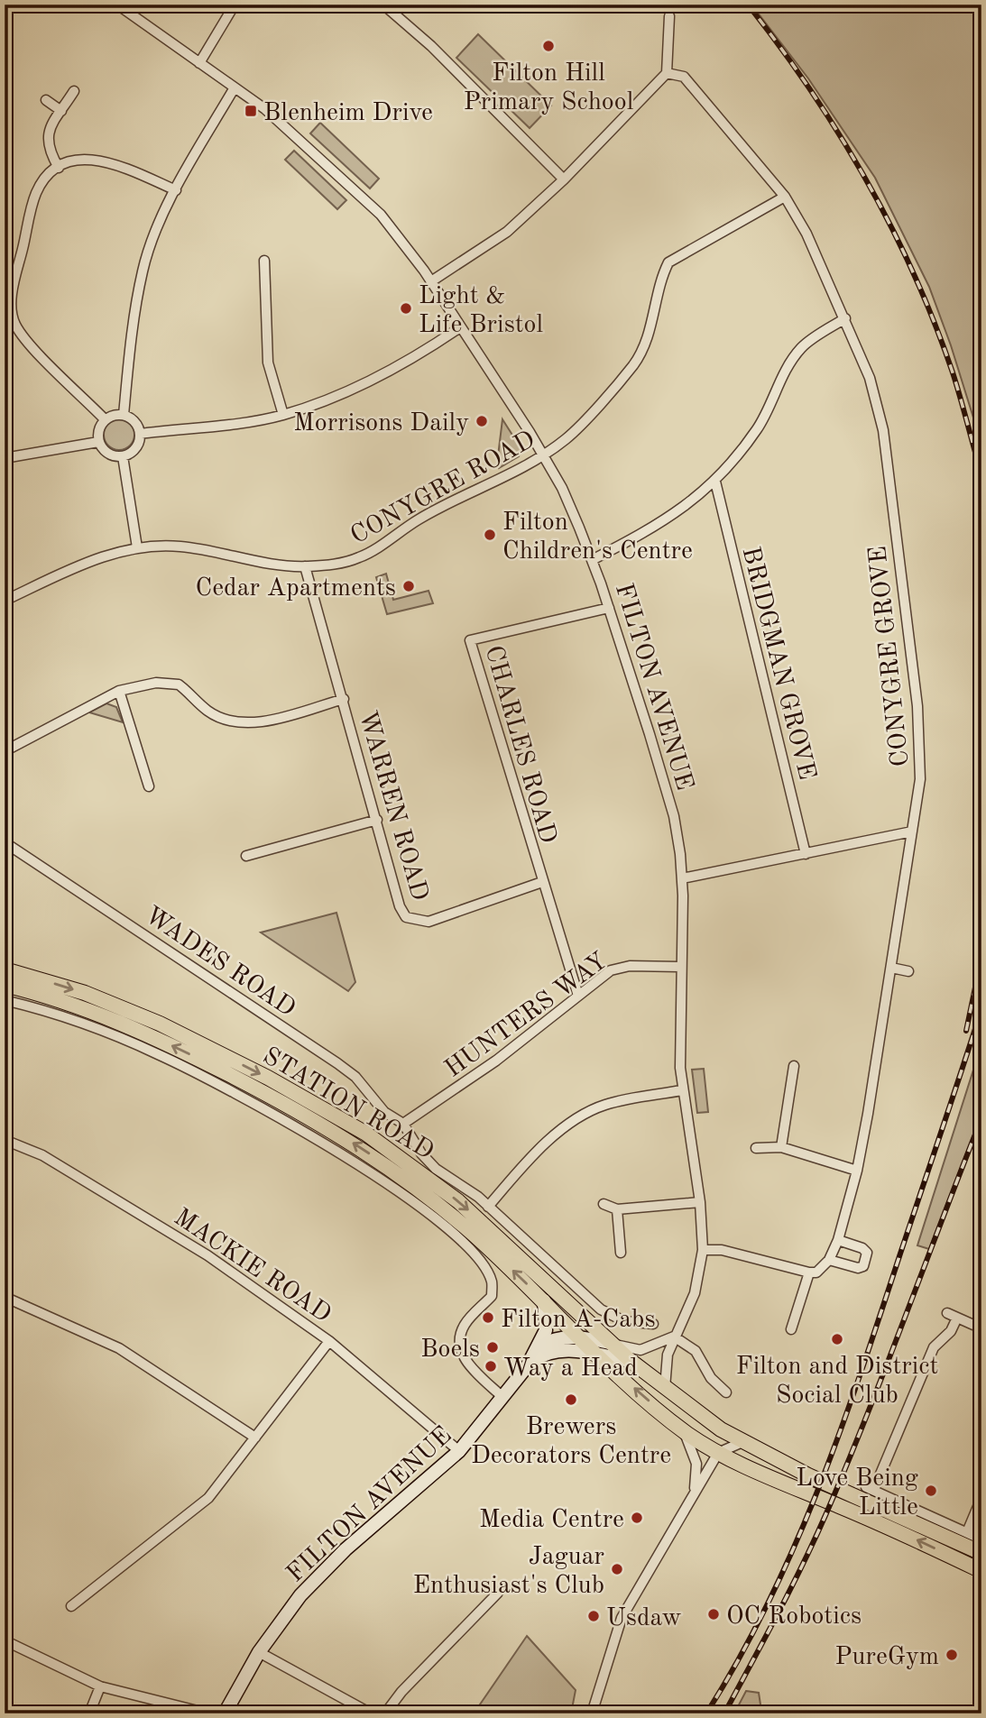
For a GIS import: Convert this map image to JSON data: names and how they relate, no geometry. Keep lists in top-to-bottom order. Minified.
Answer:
{"streets":{"main road":["STATION ROAD"],"street":["CONYGRE ROAD","CONYGRE GROVE","BRIDGMAN GROVE","FILTON AVENUE","CHARLES ROAD","WARREN ROAD","WADES ROAD","HUNTERS WAY","MACKIE ROAD"]},"crossings":[["CONYGRE ROAD","CONYGRE GROVE"],["CONYGRE ROAD","FILTON AVENUE"],["CONYGRE ROAD","WARREN ROAD"],["FILTON AVENUE","CHARLES ROAD"],["FILTON AVENUE","HUNTERS WAY"],["FILTON AVENUE","STATION ROAD"],["FILTON AVENUE","MACKIE ROAD"],["CHARLES ROAD","WARREN ROAD"],["CHARLES ROAD","HUNTERS WAY"],["WADES ROAD","HUNTERS WAY"],["WADES ROAD","STATION ROAD"],["HUNTERS WAY","STATION ROAD"]],"places":{"other":["Filton Hill Primary School","Light & Life Bristol","Morrisons Daily","Filton Children's Centre","Cedar Apartments","Filton A-Cabs","Filton and District Social Club","Boels","Way a Head","Brewers Decorators Centre","Love Being Little","Media Centre","Jaguar Enthusiast's Club","OC Robotics","Usdaw","PureGym"],"transit":["Blenheim Drive"]}}
